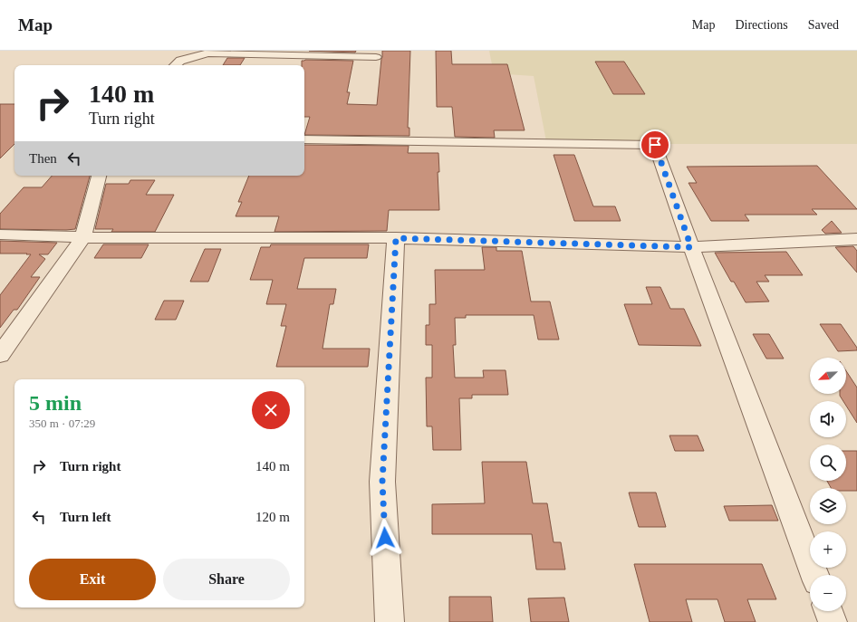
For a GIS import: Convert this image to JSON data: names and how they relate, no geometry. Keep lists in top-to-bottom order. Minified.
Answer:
{"north":"bottom left","page":{"header":"Map","nav":["Map","Directions","Saved"],"turn":["140 m","Turn right"],"then":"Then","map_buttons":["+","−"],"heading":["5 min","350 m · 07:29"],"list":[{"name":"Turn right","value":"140 m"},{"name":"Turn left","value":"120 m"}],"buttons":["Exit","Share"]}}
